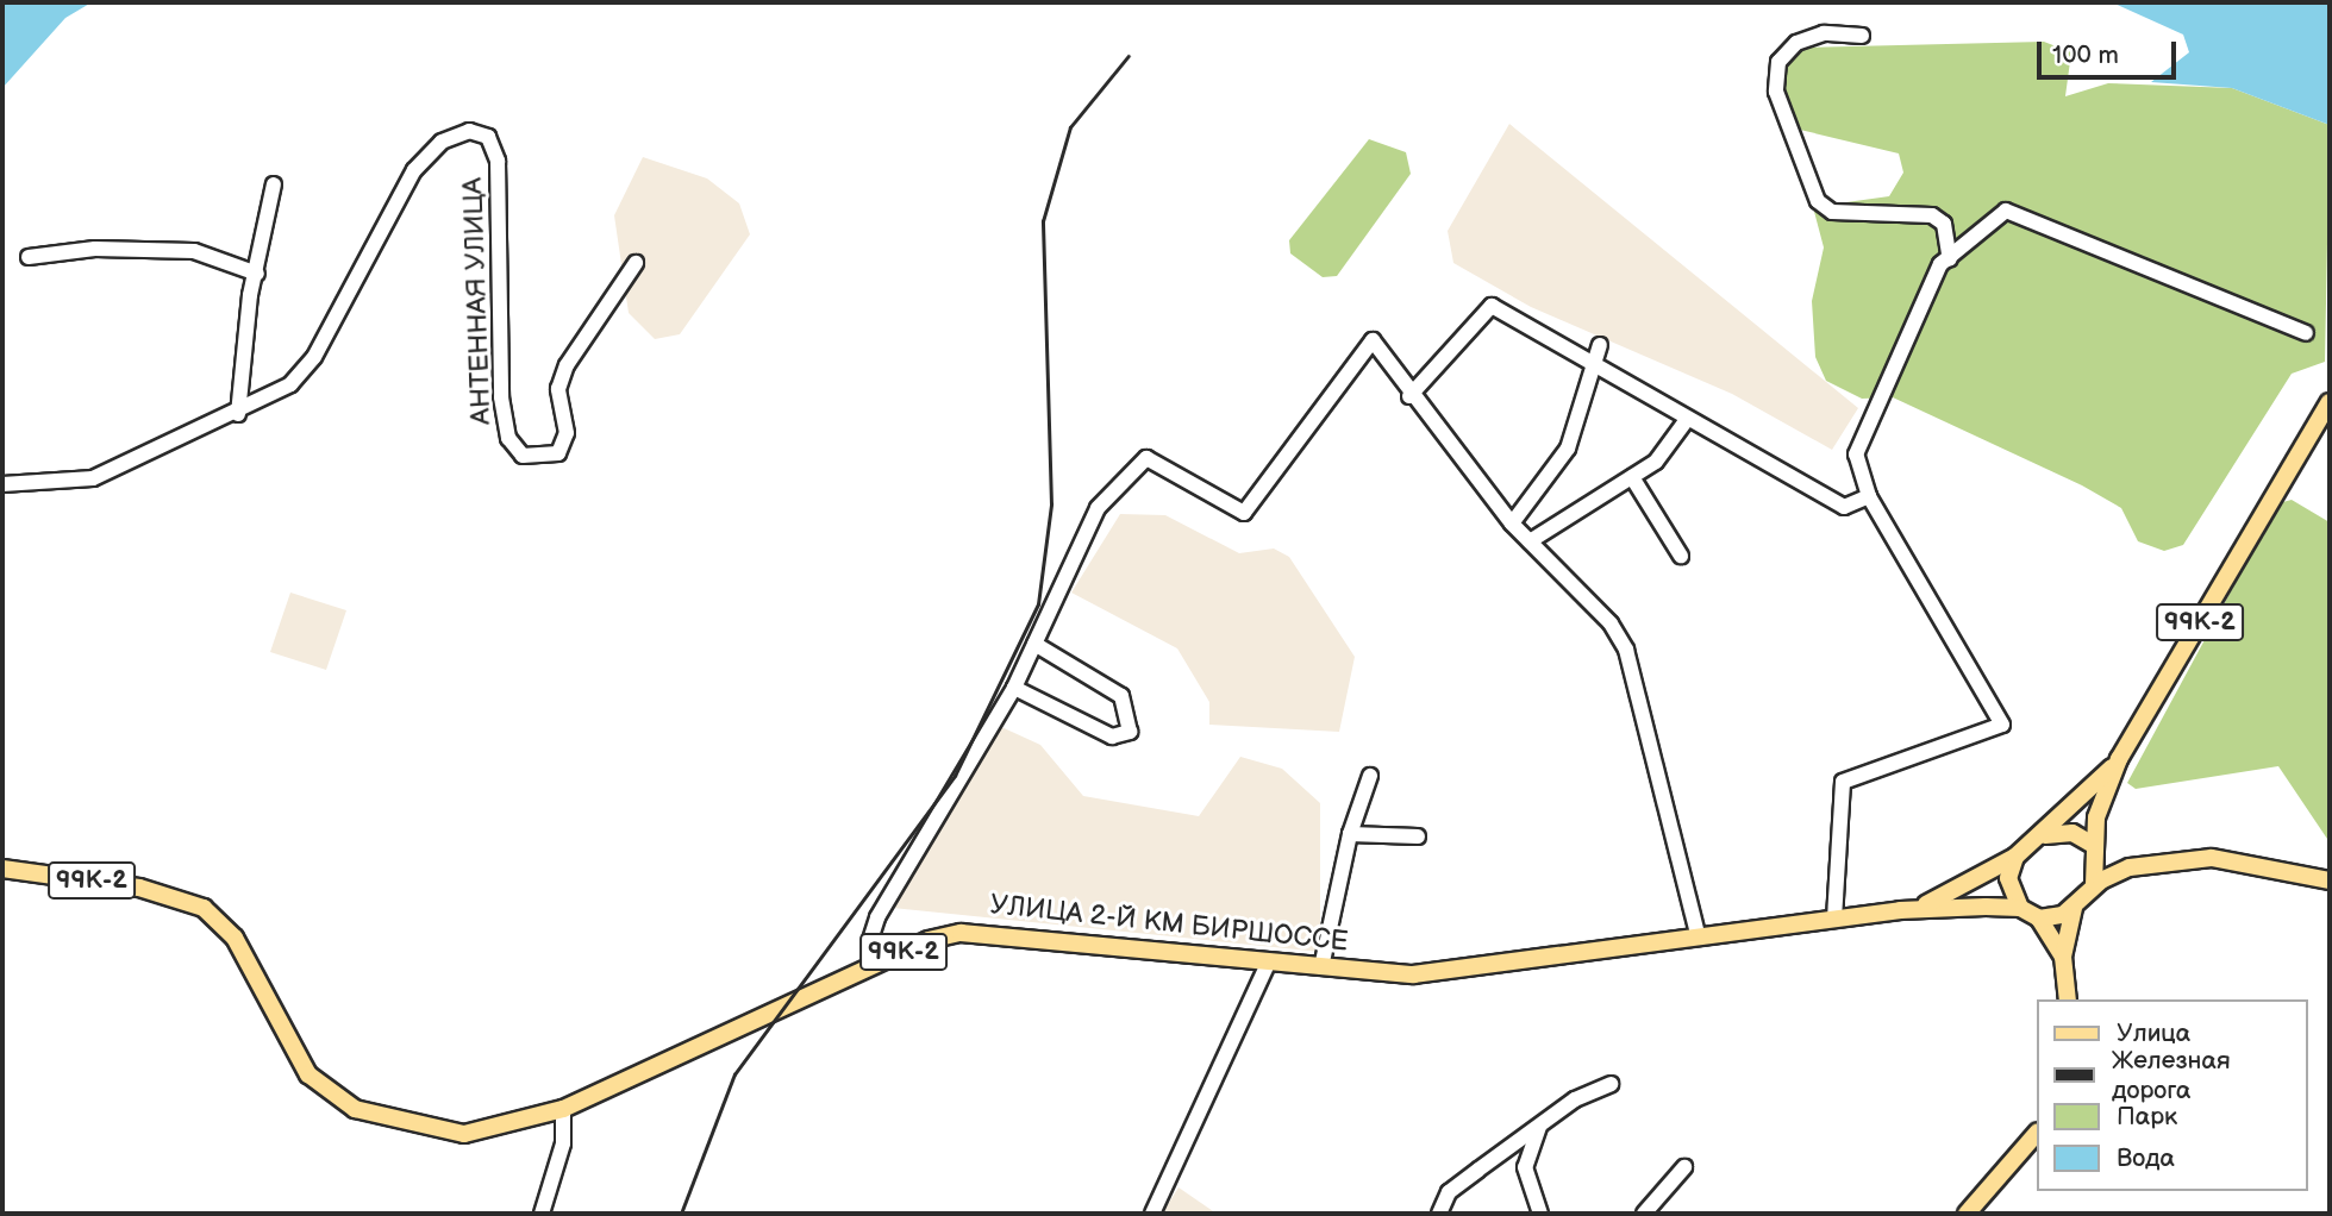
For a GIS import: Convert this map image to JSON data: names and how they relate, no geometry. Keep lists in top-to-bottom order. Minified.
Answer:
{"streets":{"main road":["99К-2","УЛИЦА 2-Й КМ БИРШОССЕ"],"street":["АНТЕННАЯ УЛИЦА"]},"crossings":[["99К-2","УЛИЦА 2-Й КМ БИРШОССЕ"]],"legend":["Улица","Железная дорога","Парк","Вода"],"scale_bar":"100 m"}
